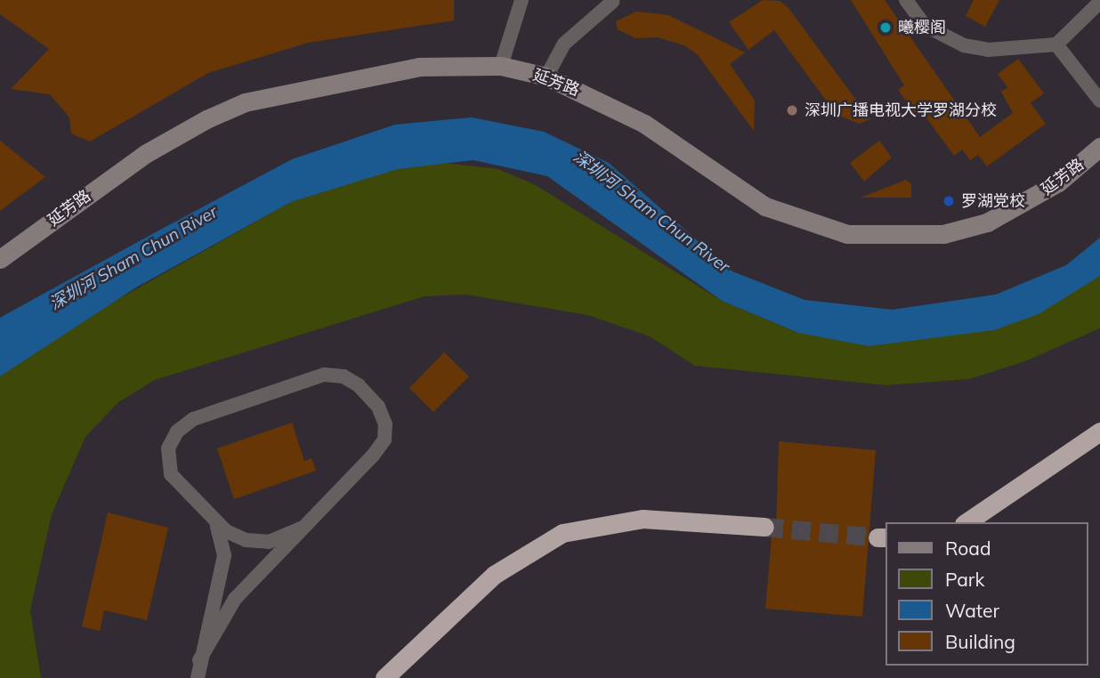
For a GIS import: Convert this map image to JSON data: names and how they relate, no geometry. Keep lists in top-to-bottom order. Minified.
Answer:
{"streets":{"main road":["延芳路"]},"water":["深圳河 Sham Chun River"],"places":["曦樱阁","深圳广播电视大学罗湖分校","罗湖党校"],"legend":["Road","Park","Water","Building"]}
